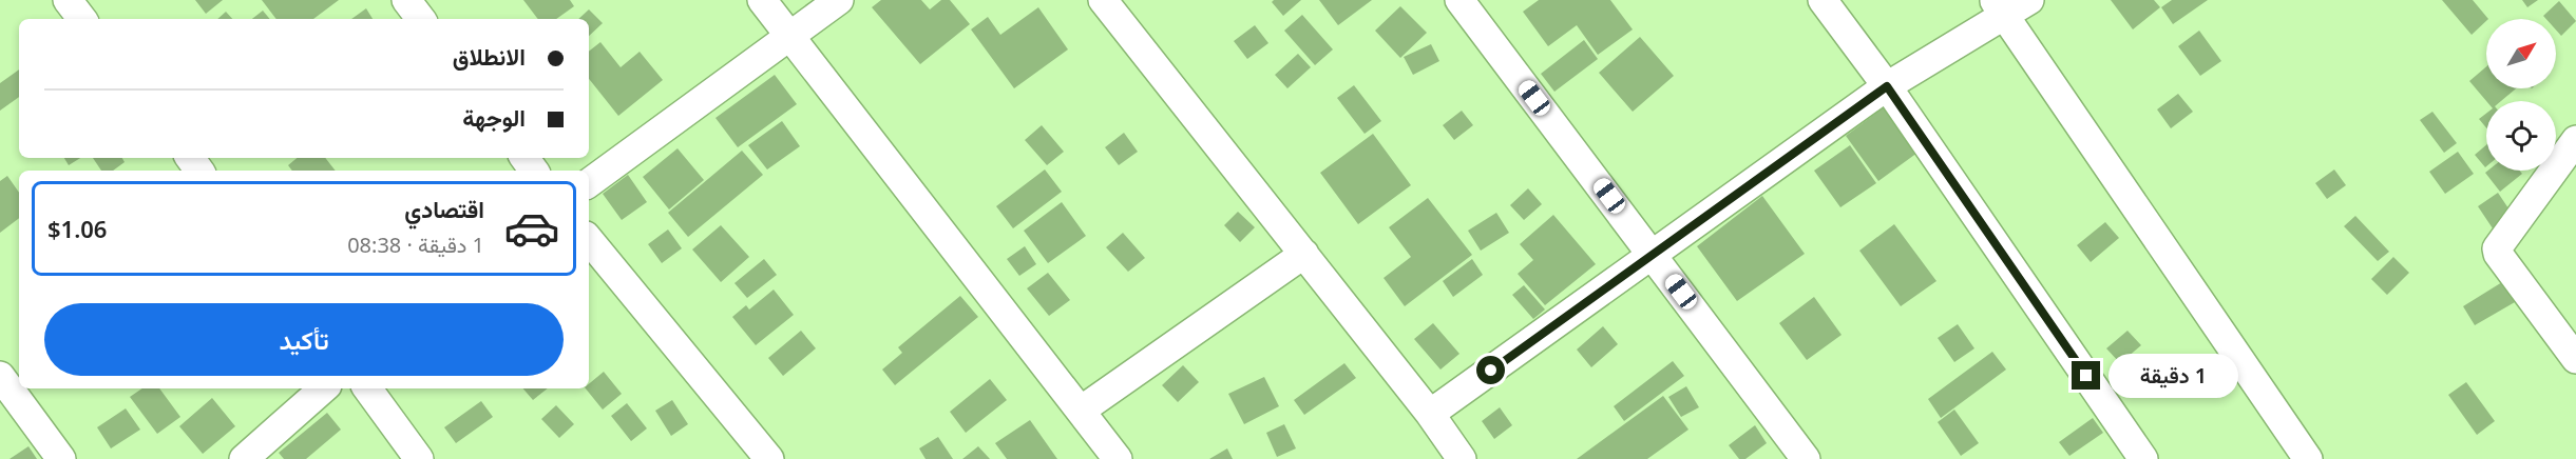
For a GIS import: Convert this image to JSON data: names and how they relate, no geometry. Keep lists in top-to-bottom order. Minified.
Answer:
{"north":"top right","page":{"banner":["الانطلاق","الوجهة"],"list":[{"name":"اقتصادي","note":"1 دقيقة · 08:38","value":"$1.06"}],"buttons":"تأكيد","bubble":"1 دقيقة"}}
